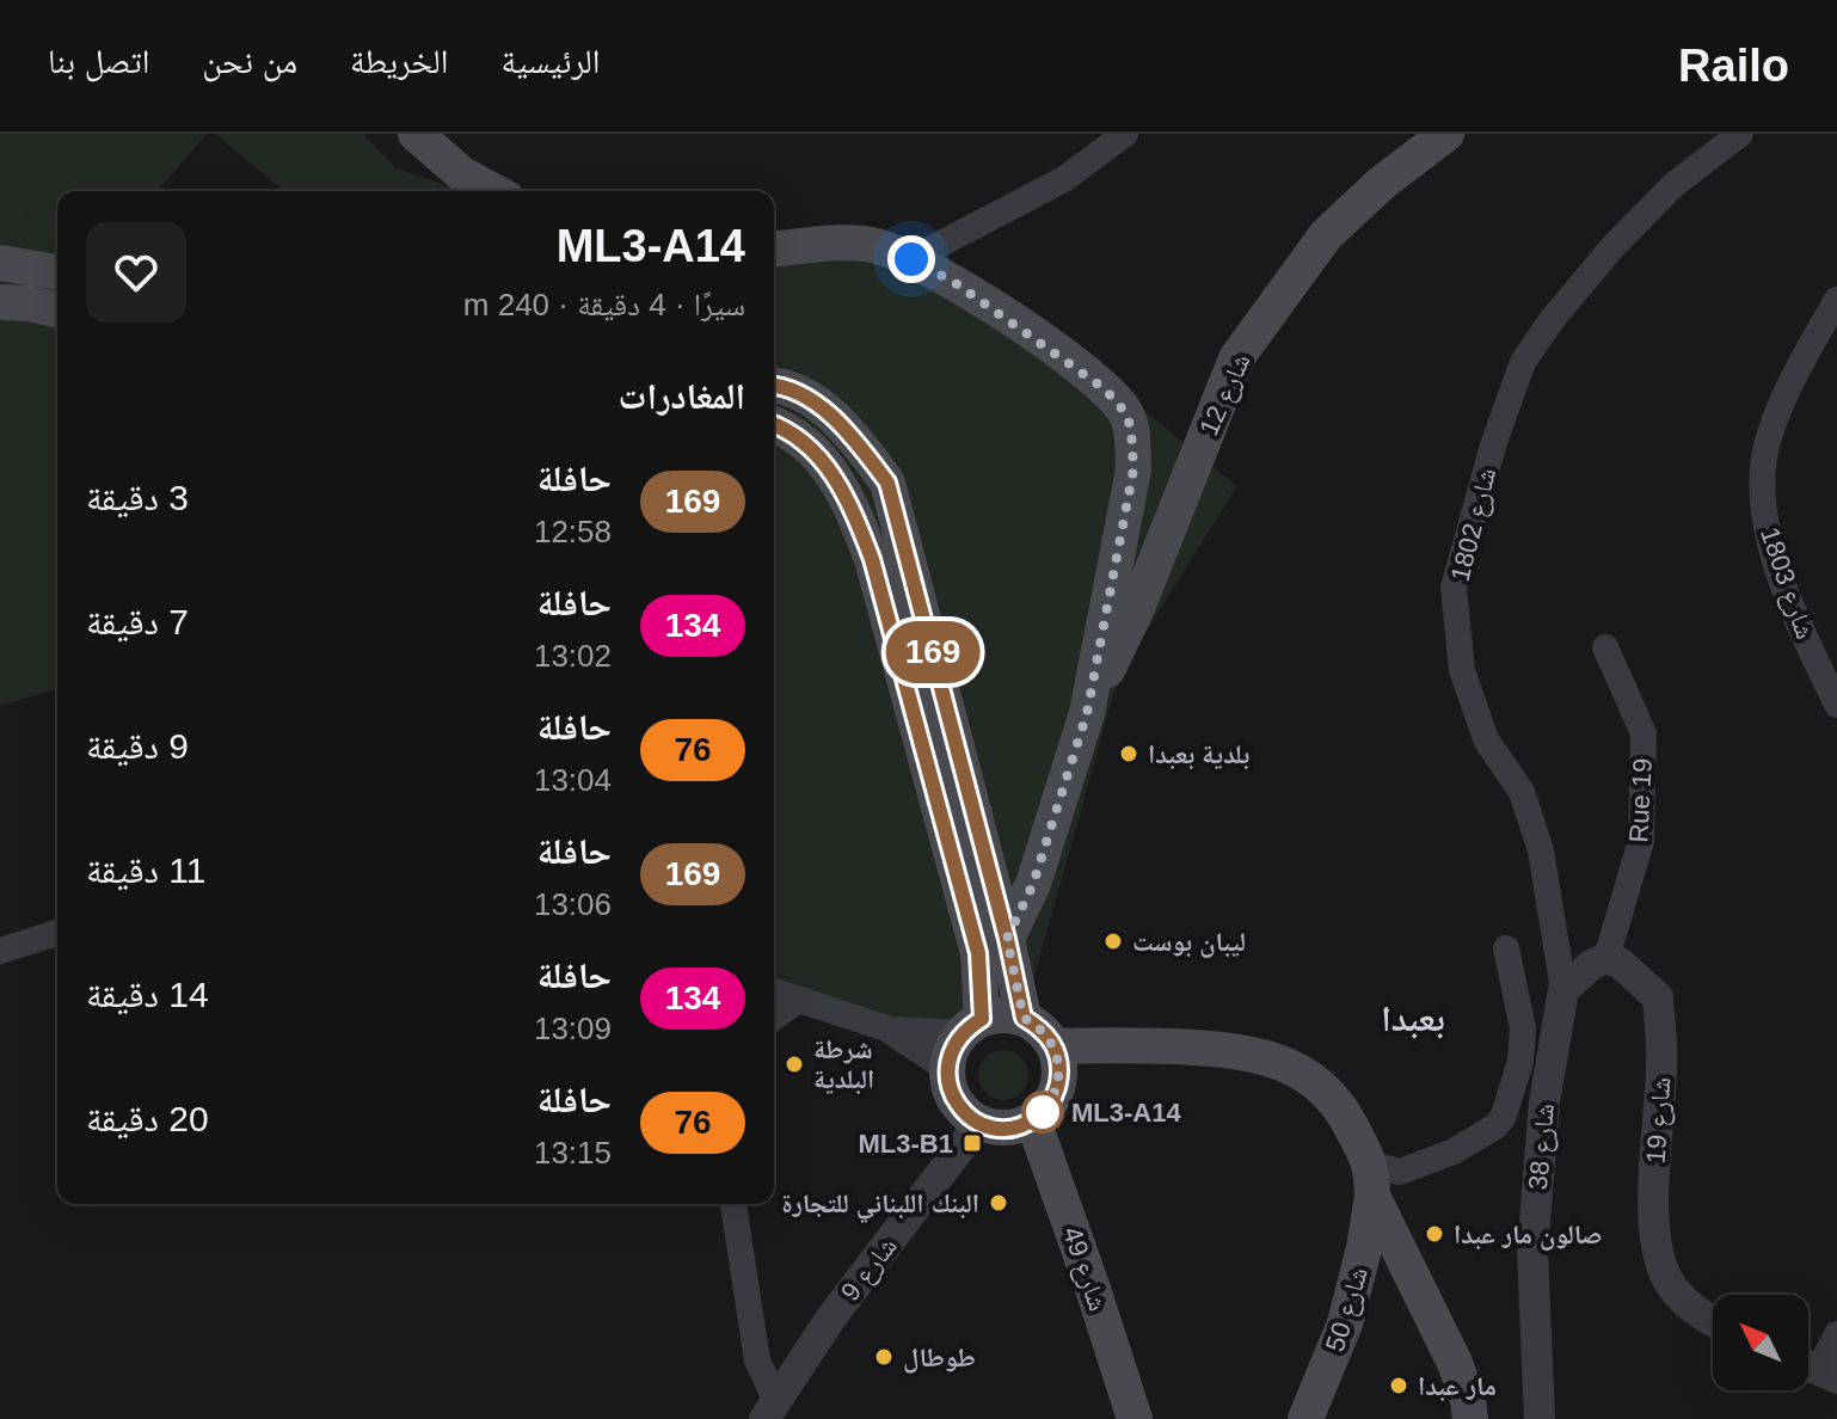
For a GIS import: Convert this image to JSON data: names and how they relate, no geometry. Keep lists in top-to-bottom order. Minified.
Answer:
{"streets":{"main road":["شارع 12","شارع 49","شارع 50"],"street":["شارع 1802","شارع 1803","Rue 19","شارع 19","شارع 38","شارع 9"]},"crossings":[["شارع 1802","شارع 38"],["Rue 19","شارع 19"],["شارع 9","شارع 49"]],"districts":["بعبدا"],"places":{"other":["بلدية بعبدا","ليبان بوست","شرطة البلدية","ML3-A14","البنك اللبناني للتجارة","صالون مار عبدا","طوطال","مار عبدا"],"transit":["ML3-B1"]},"lines":["bus line 169"],"north":"top left","page":{"header":"Railo","nav":["الرئيسية","الخريطة","من نحن","اتصل بنا"],"on_map":"169","heading":[["ML3-A14","سيرًا · 4 دقيقة · 240 m"],"المغادرات"],"list":[{"mark":"169","name":"حافلة","note":"12:58","value":"3 دقيقة"},{"mark":"134","name":"حافلة","note":"13:02","value":"7 دقيقة"},{"mark":"76","name":"حافلة","note":"13:04","value":"9 دقيقة"},{"mark":"169","name":"حافلة","note":"13:06","value":"11 دقيقة"},{"mark":"134","name":"حافلة","note":"13:09","value":"14 دقيقة"},{"mark":"76","name":"حافلة","note":"13:15","value":"20 دقيقة"}]}}
